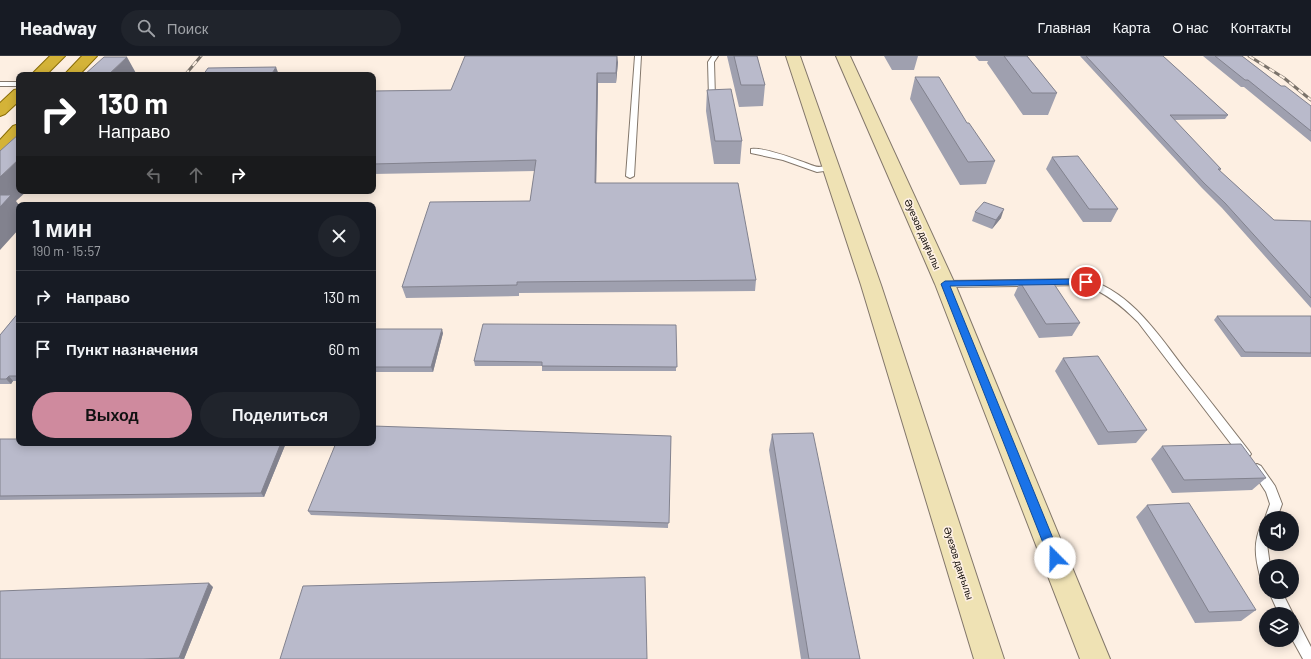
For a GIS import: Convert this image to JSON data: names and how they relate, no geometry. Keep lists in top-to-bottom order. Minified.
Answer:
{"streets":{"main road":["Әуезов даңғылы"]},"page":{"header":"Headway","search":"Поиск","nav":["Главная","Карта","О нас","Контакты"],"turn":["130 m","Направо"],"heading":["1 мин","190 m · 15:57"],"list":[{"name":"Направо","value":"130 m"},{"name":"Пункт назначения","value":"60 m"}],"buttons":["Выход","Поделиться"]}}
